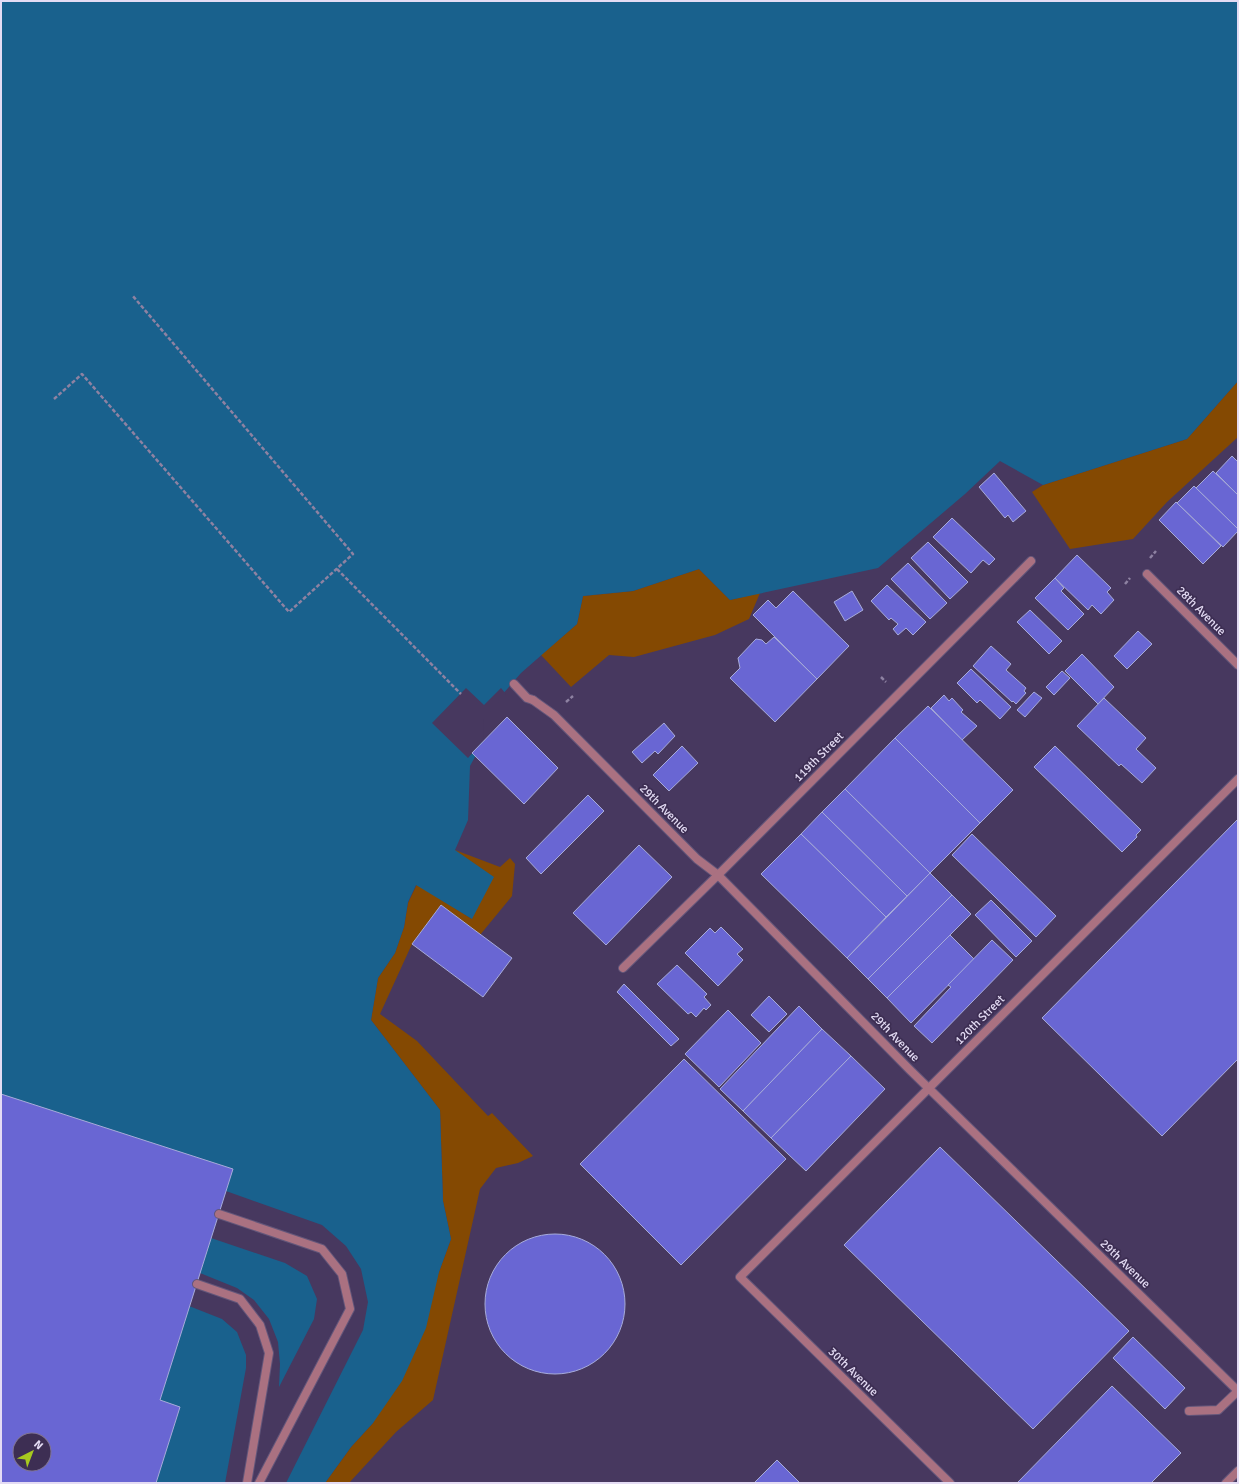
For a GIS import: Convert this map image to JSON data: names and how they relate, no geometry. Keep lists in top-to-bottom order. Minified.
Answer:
{"streets":{"street":["28th Avenue","119th Street","29th Avenue","120th Street","30th Avenue"]},"crossings":[["119th Street","29th Avenue"],["29th Avenue","120th Street"],["120th Street","30th Avenue"]],"north":"top right"}
